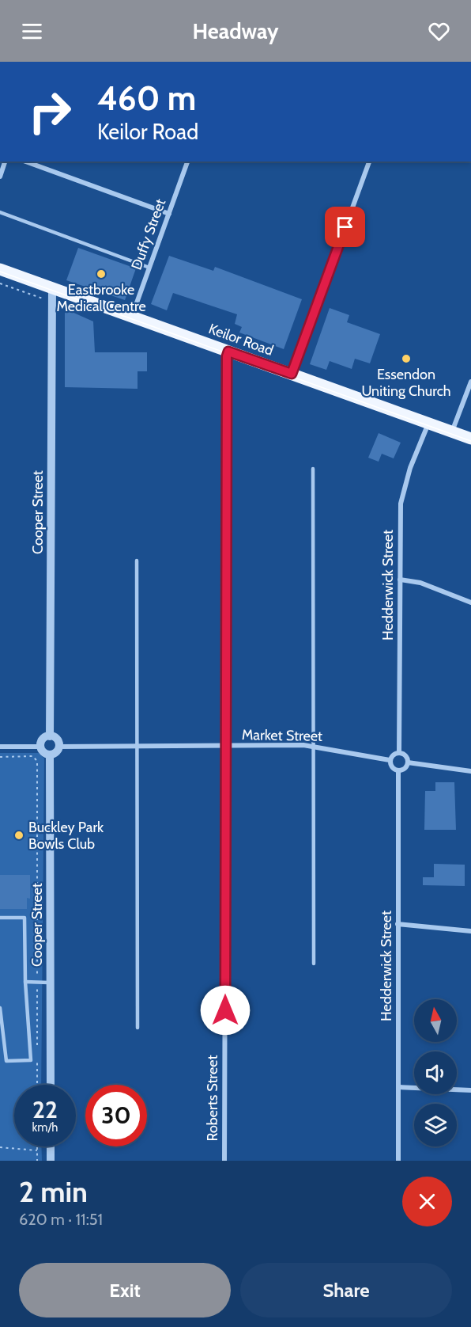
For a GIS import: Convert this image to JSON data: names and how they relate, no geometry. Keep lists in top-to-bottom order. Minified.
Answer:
{"streets":{"main road":["Keilor Road"],"street":["Duffy Street","Cooper Street","Hedderwick Street","Market Street","Roberts Street"]},"crossings":[["Duffy Street","Keilor Road"],["Keilor Road","Cooper Street"],["Keilor Road","Hedderwick Street"],["Keilor Road","Roberts Street"],["Cooper Street","Market Street"],["Hedderwick Street","Market Street"],["Market Street","Roberts Street"]],"places":["Eastbrooke Medical Centre","Essendon Uniting Church","Buckley Park Bowls Club"],"north":"top","page":{"header":"Headway","turn":["460 m","Keilor Road"],"speed":"22 km/h","limit":"30","heading":["2 min","620 m · 11:51"],"buttons":["Exit","Share"]}}
